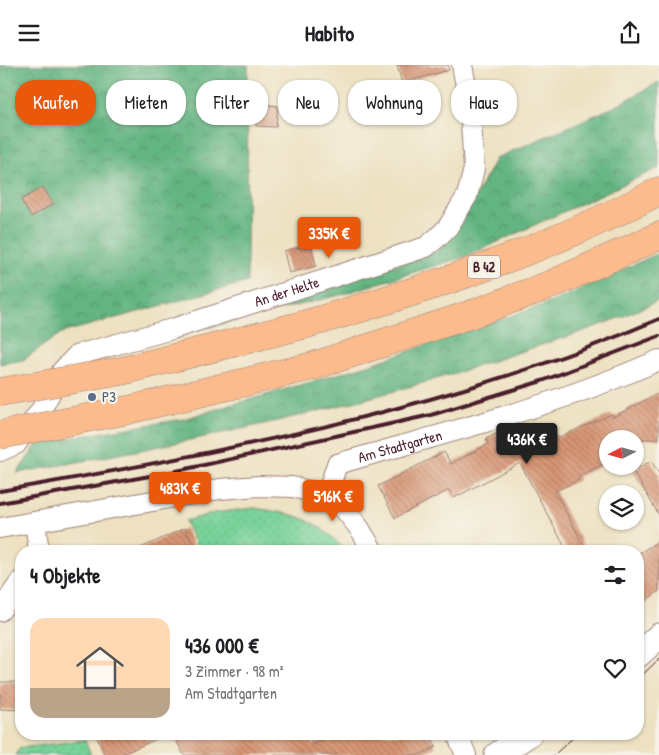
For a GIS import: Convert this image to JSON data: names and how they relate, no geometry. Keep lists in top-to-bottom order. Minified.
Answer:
{"streets":{"highway":["B 42"],"street":["An der Helte","Am Stadtgarten"]},"places":["P3"],"north":"left","page":{"header":"Habito","chip":["Kaufen","Mieten","Filter","Neu","Wohnung","Haus"],"price":["335K €","436K €","483K €","516K €"],"heading":"4 Objekte","list":[{"name":"436 000 €","note":"3 Zimmer · 98 m² · Am Stadtgarten"}]}}
